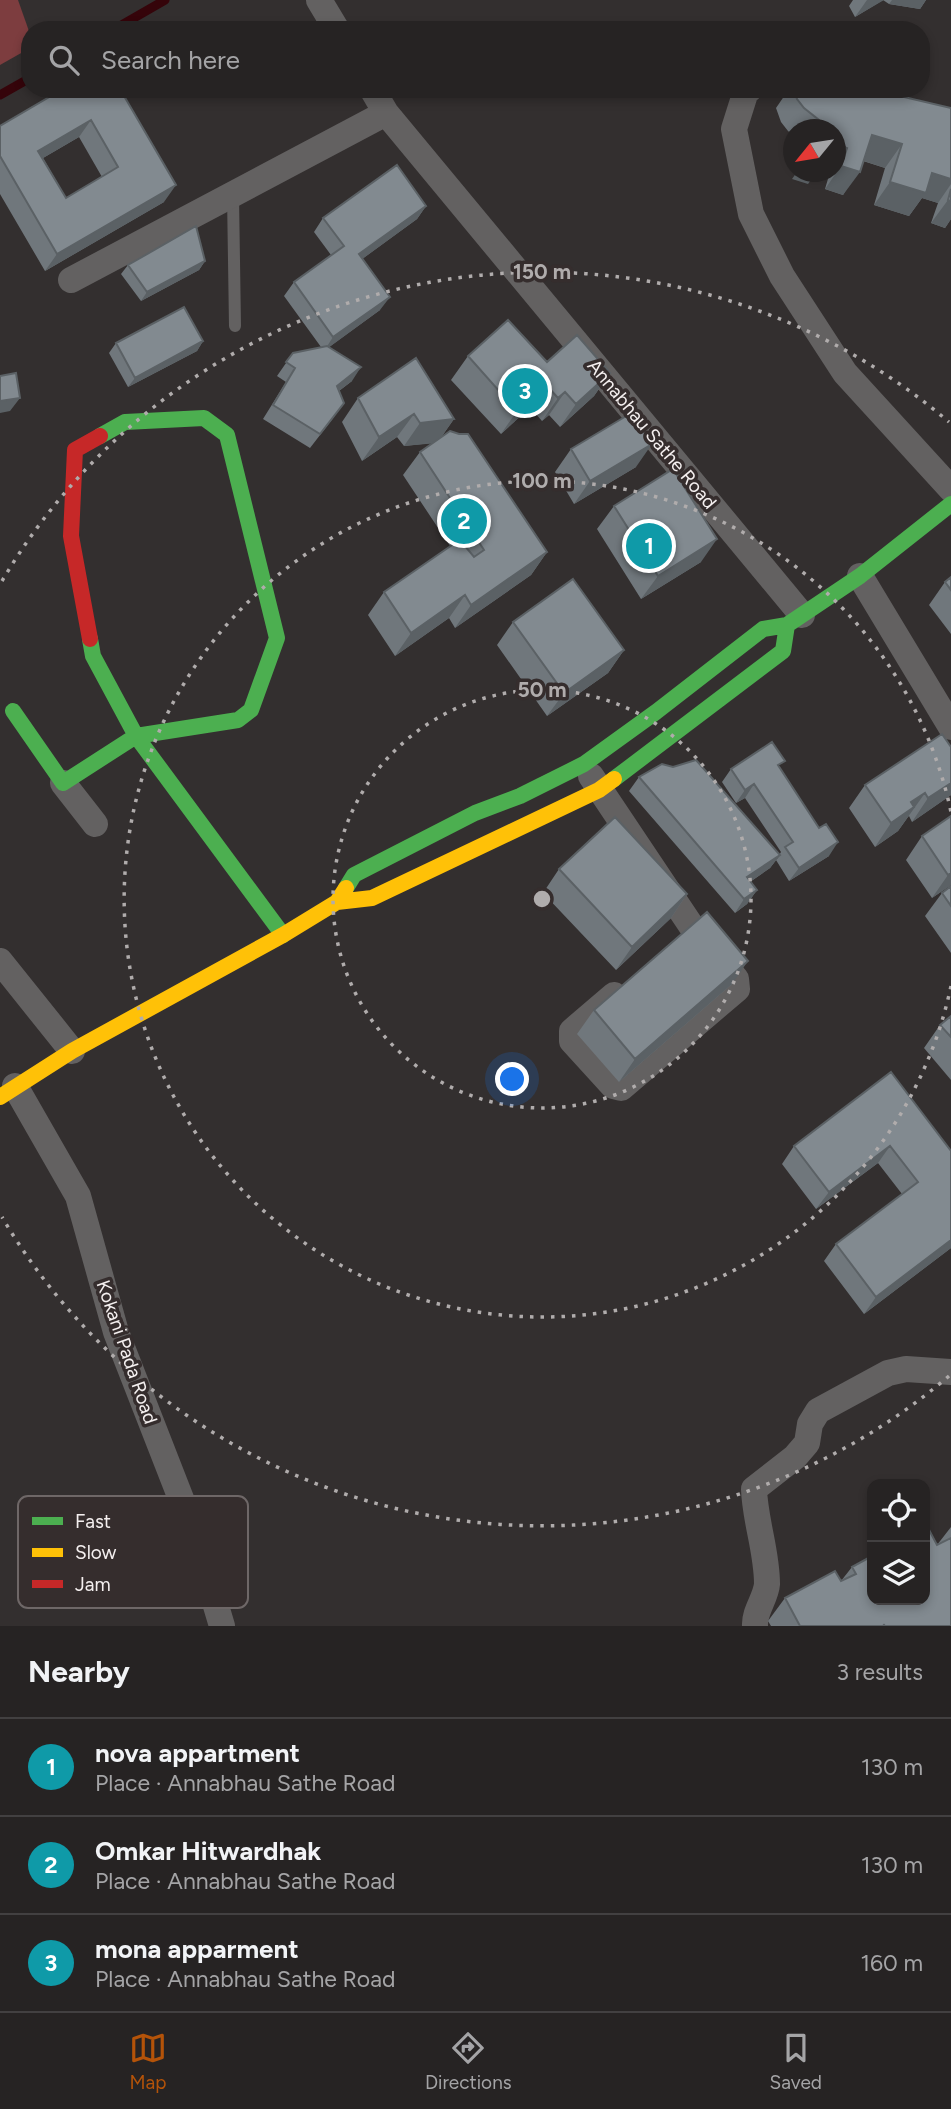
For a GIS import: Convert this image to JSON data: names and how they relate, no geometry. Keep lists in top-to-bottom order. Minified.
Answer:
{"streets":{"street":["Annabhau Sathe Road","Kokani Pada Road"]},"legend":["Fast","Slow","Jam"],"north":"bottom left","page":{"search":"Search here","pins":["3","2","1"],"heading":["Nearby","3 results"],"list":[{"mark":"1","name":"nova appartment","note":"Place · Annabhau Sathe Road","value":"130 m"},{"mark":"2","name":"Omkar Hitwardhak","note":"Place · Annabhau Sathe Road","value":"130 m"},{"mark":"3","name":"mona apparment","note":"Place · Annabhau Sathe Road","value":"160 m"}],"nav":["Map","Directions","Saved"]},"rings":["150 m","100 m","50 m"]}
